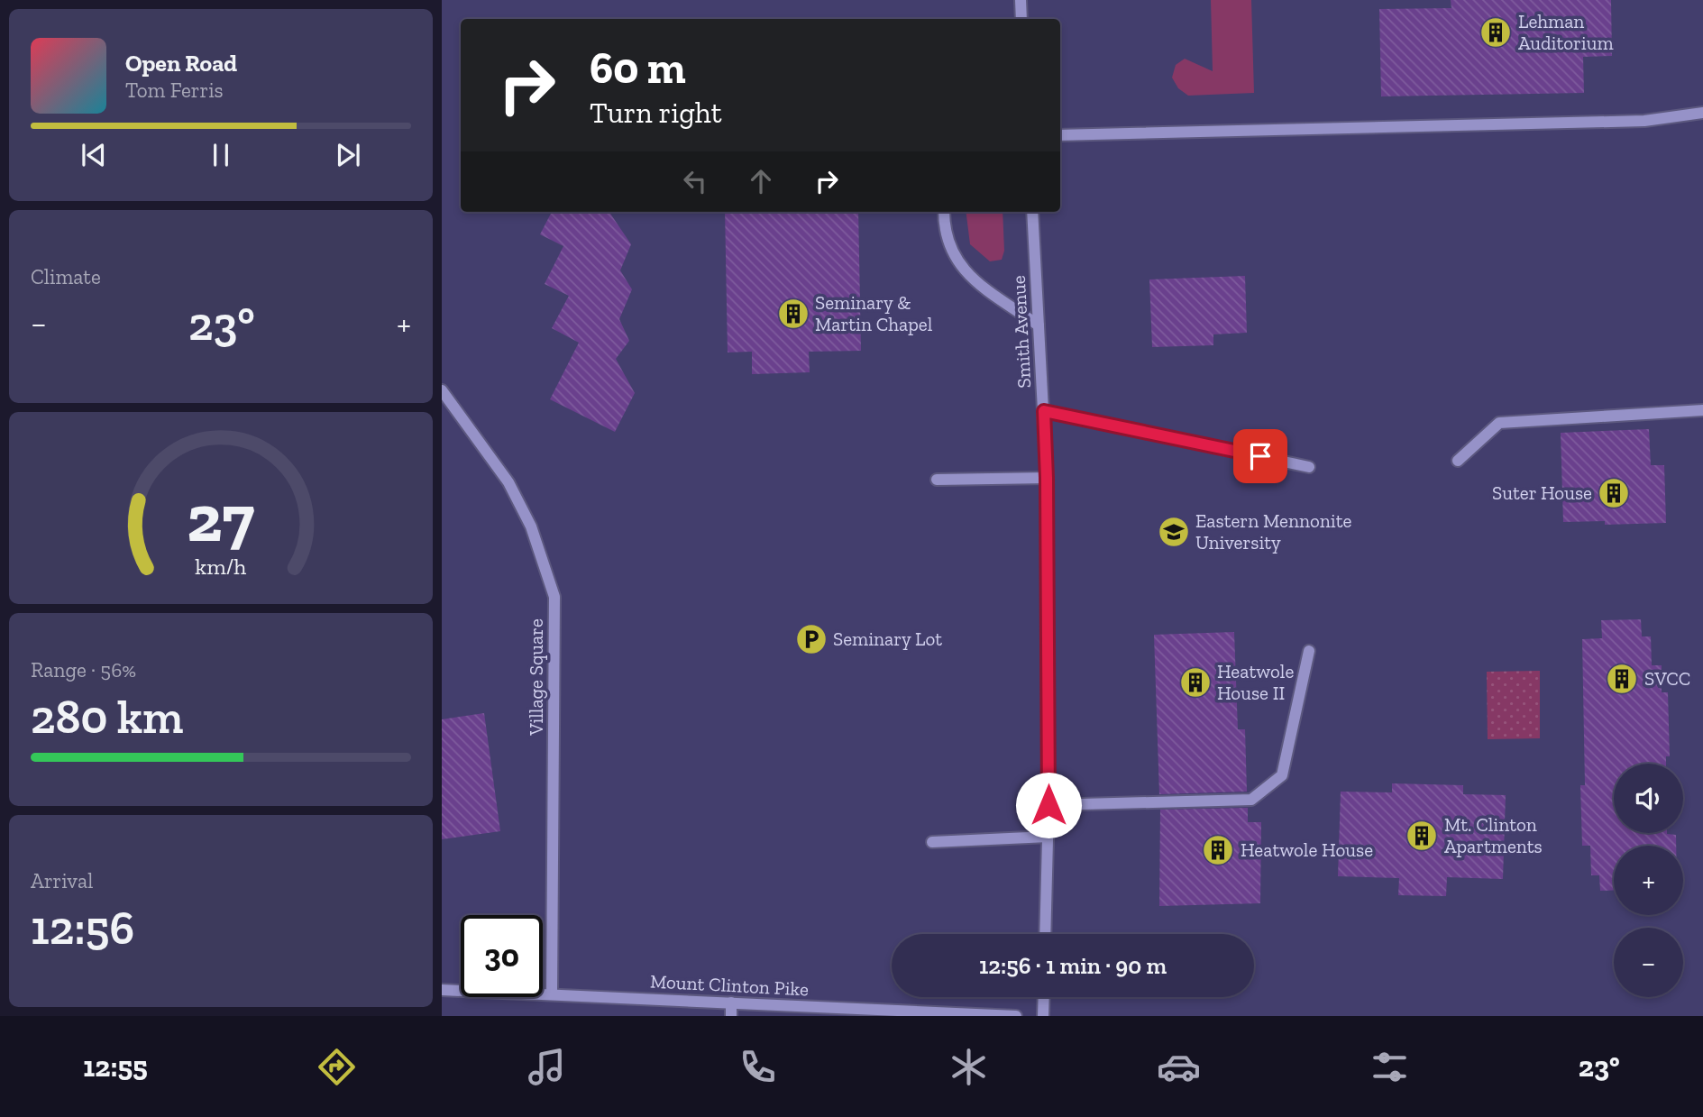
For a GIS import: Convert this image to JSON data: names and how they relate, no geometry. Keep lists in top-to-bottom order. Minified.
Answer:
{"streets":{"street":["Smith Avenue","Village Square","Mount Clinton Pike"]},"crossings":[["Village Square","Mount Clinton Pike"]],"places":{"building":["Lehman Auditorium","Seminary & Martin Chapel","Suter House","SVCC","Heatwole House II","Mt. Clinton Apartments","Heatwole House"],"school or university":["Eastern Mennonite University"],"parking":["Seminary Lot"]},"page":{"turn":["60 m","Turn right"],"song":["Open Road","Tom Ferris"],"tile":["Climate",["Range · 56%","280 km"],["Arrival","12:56"]],"heat":["−","23°","+"],"map_buttons":["+","−"],"limit":"30","trip":"12:56 · 1 min · 90 m","tabs":["12:55","23°"],"gauge":["27","km/h"]}}
